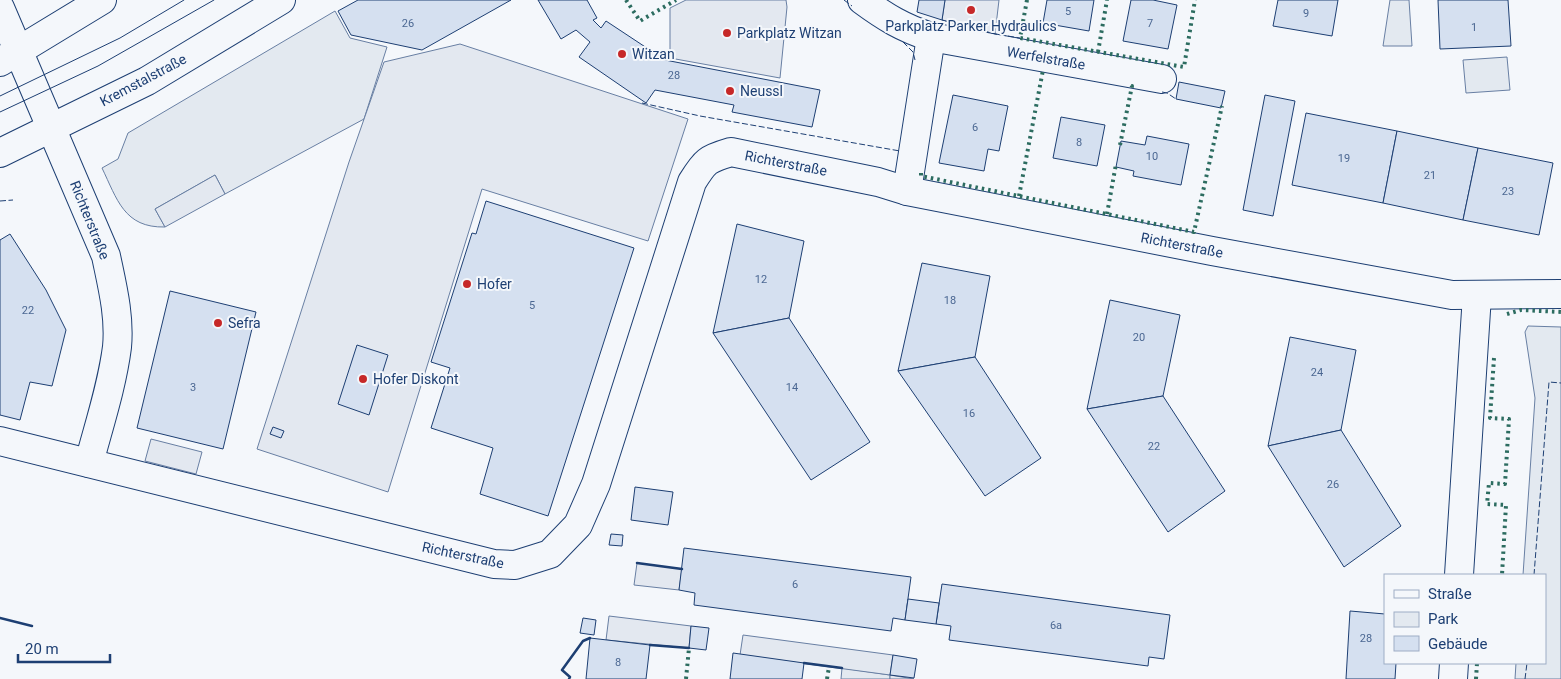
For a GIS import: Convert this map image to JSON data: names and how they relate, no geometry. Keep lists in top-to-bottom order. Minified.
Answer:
{"streets":{"street":["Werfelstraße","Kremstalstraße","Richterstraße"]},"crossings":[["Kremstalstraße","Richterstraße"]],"places":["Parkplatz Parker Hydraulics","Parkplatz Witzan","Witzan","Neussl","Hofer","Sefra","Hofer Diskont"],"house_numbers":["5","9","26","7","1","28","6","8","10","19","21","23","12","18","5","22","20","24","3","14","16","22","26","6","6a","28","8"],"legend":["Straße","Park","Gebäude"],"scale_bar":"20 m"}
